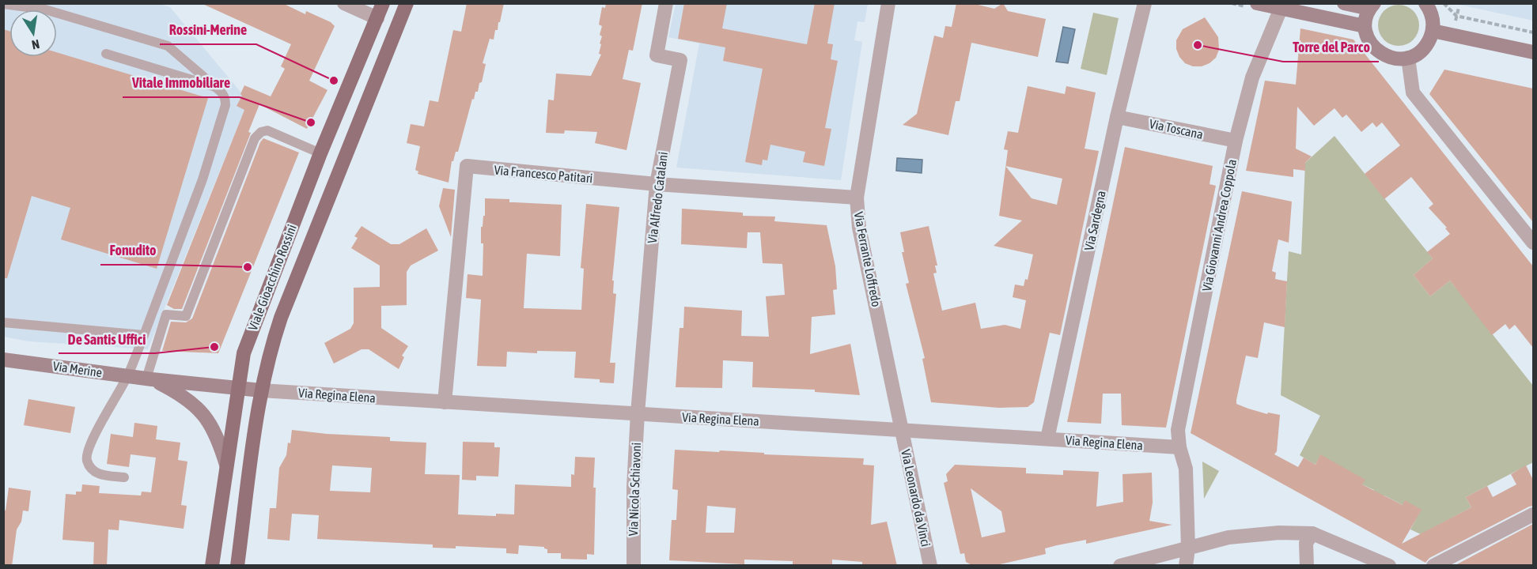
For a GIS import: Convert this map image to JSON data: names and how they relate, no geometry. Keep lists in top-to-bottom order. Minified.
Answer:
{"streets":{"main road":["Viale Gioacchino Rossini"],"street":["Via Toscana","Via Francesco Patitari","Via Alfredo Catalani","Via Sardegna","Via Giovanni Andrea Coppola","Via Ferrante Loffredo","Via Merine","Via Regina Elena","Via Nicola Schiavoni","Via Leonardo da Vinci"]},"crossings":[["Via Toscana","Via Sardegna"],["Via Toscana","Via Giovanni Andrea Coppola"],["Via Francesco Patitari","Via Alfredo Catalani"],["Via Francesco Patitari","Via Ferrante Loffredo"],["Via Francesco Patitari","Via Regina Elena"],["Via Alfredo Catalani","Via Regina Elena"],["Via Alfredo Catalani","Via Nicola Schiavoni"],["Via Sardegna","Via Regina Elena"],["Via Giovanni Andrea Coppola","Via Regina Elena"],["Via Ferrante Loffredo","Via Regina Elena"],["Via Ferrante Loffredo","Via Leonardo da Vinci"],["Viale Gioacchino Rossini","Via Merine"],["Viale Gioacchino Rossini","Via Regina Elena"],["Via Merine","Via Regina Elena"],["Via Regina Elena","Via Nicola Schiavoni"],["Via Regina Elena","Via Leonardo da Vinci"]],"places":["Torre del Parco","Rossini-Merine","Vitale Immobiliare","Fonudito","De Santis Uffici"],"north":"bottom"}
